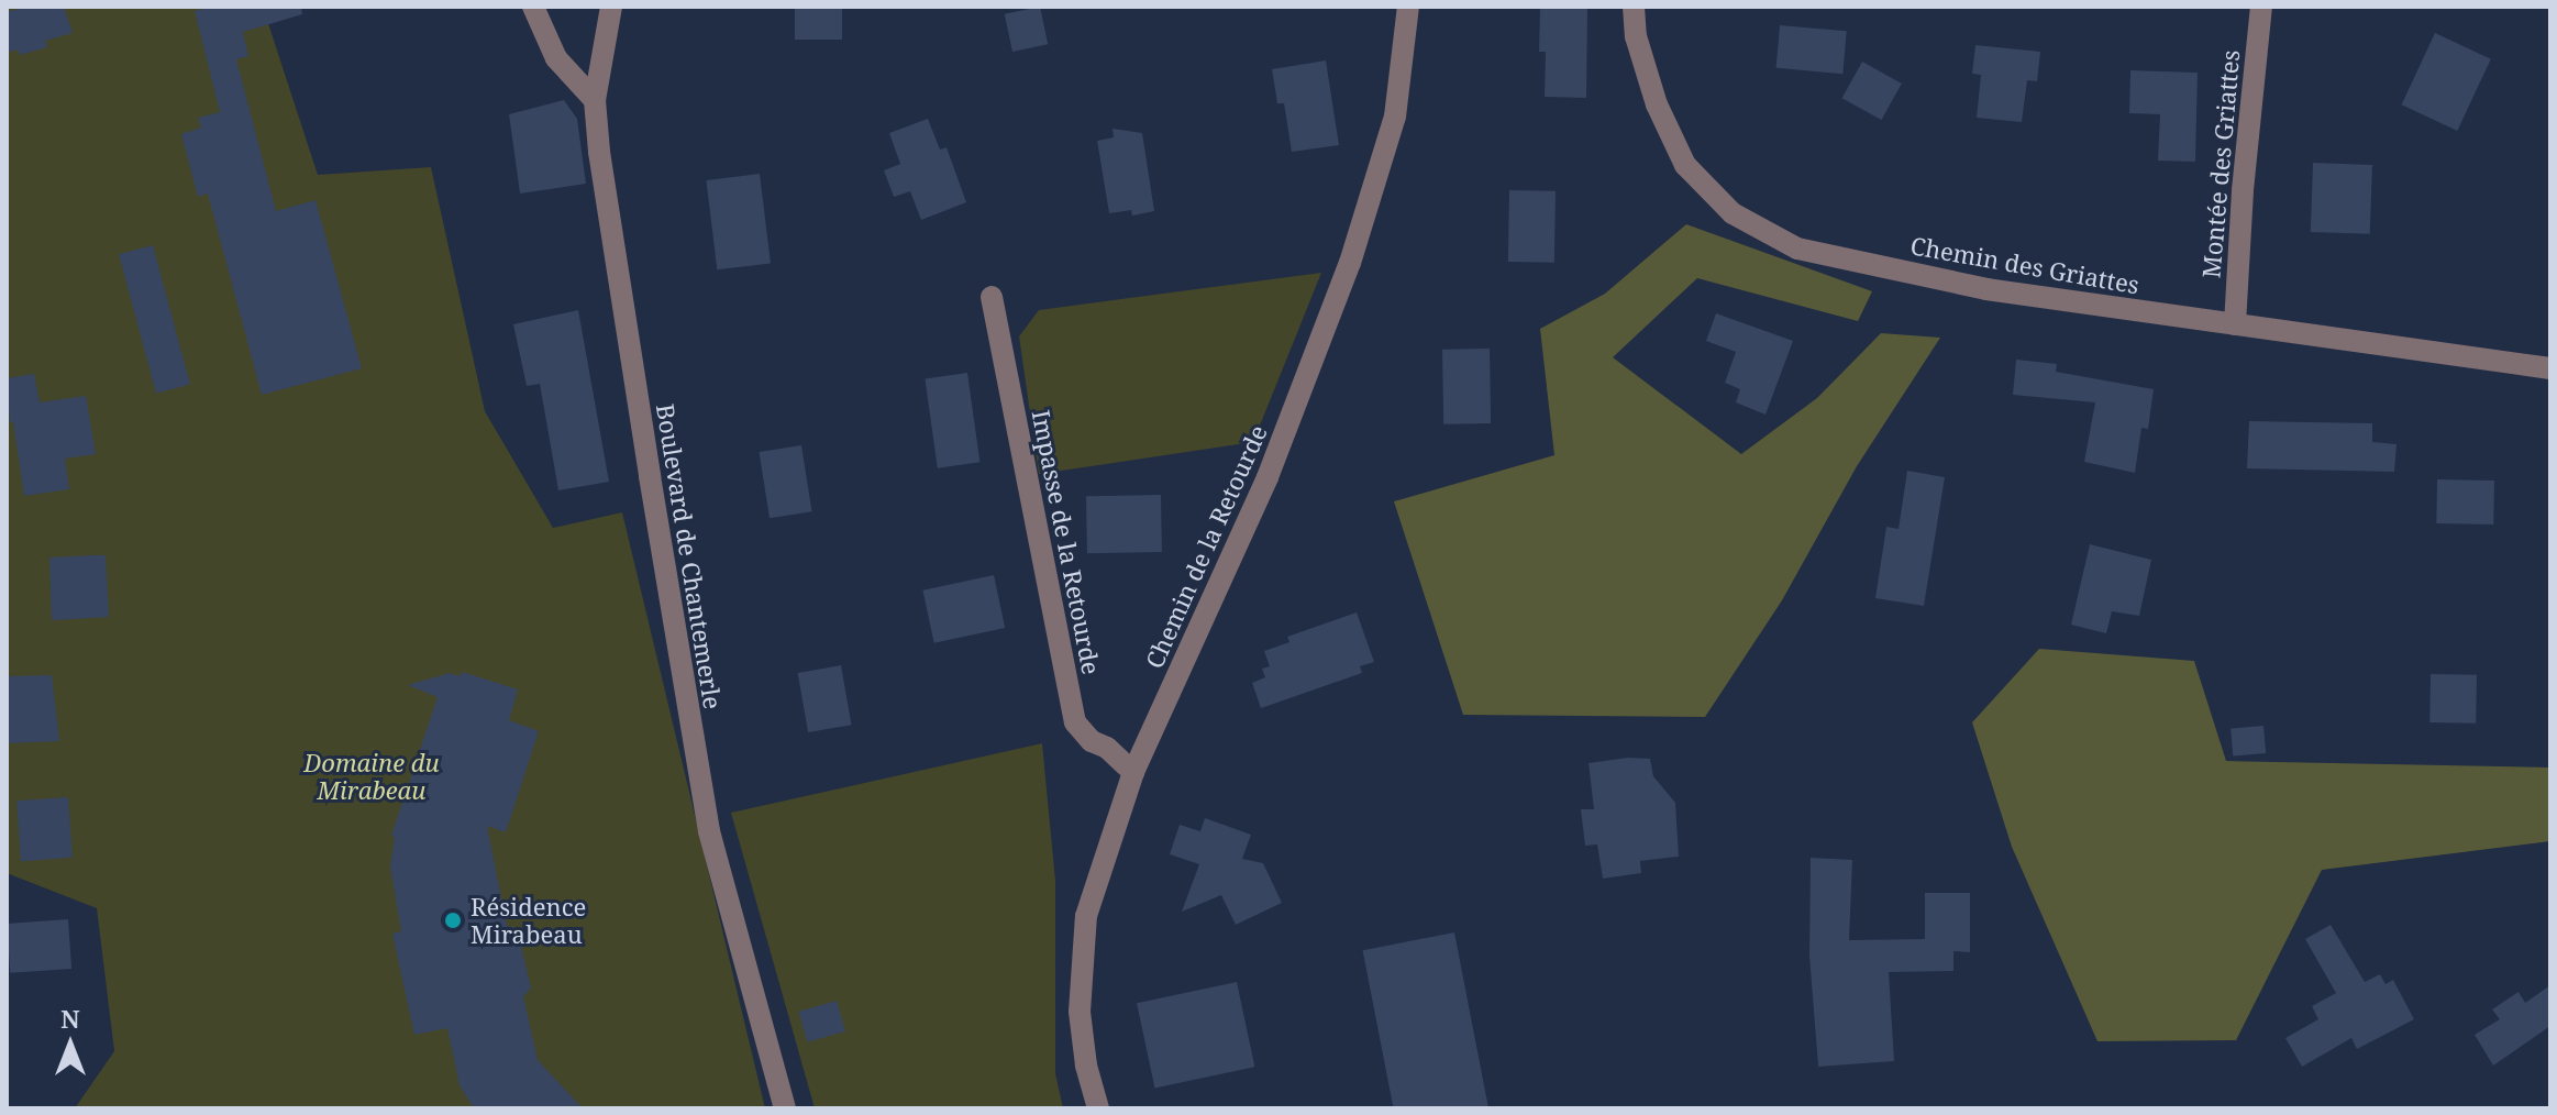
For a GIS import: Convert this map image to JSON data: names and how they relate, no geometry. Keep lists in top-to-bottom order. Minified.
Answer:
{"streets":{"street":["Montée des Griattes","Chemin des Griattes","Impasse de la Retourde","Chemin de la Retourde","Boulevard de Chantemerle"]},"crossings":[["Montée des Griattes","Chemin des Griattes"],["Impasse de la Retourde","Chemin de la Retourde"]],"parks":["Domaine du Mirabeau"],"places":["Résidence Mirabeau"],"north":"top"}
